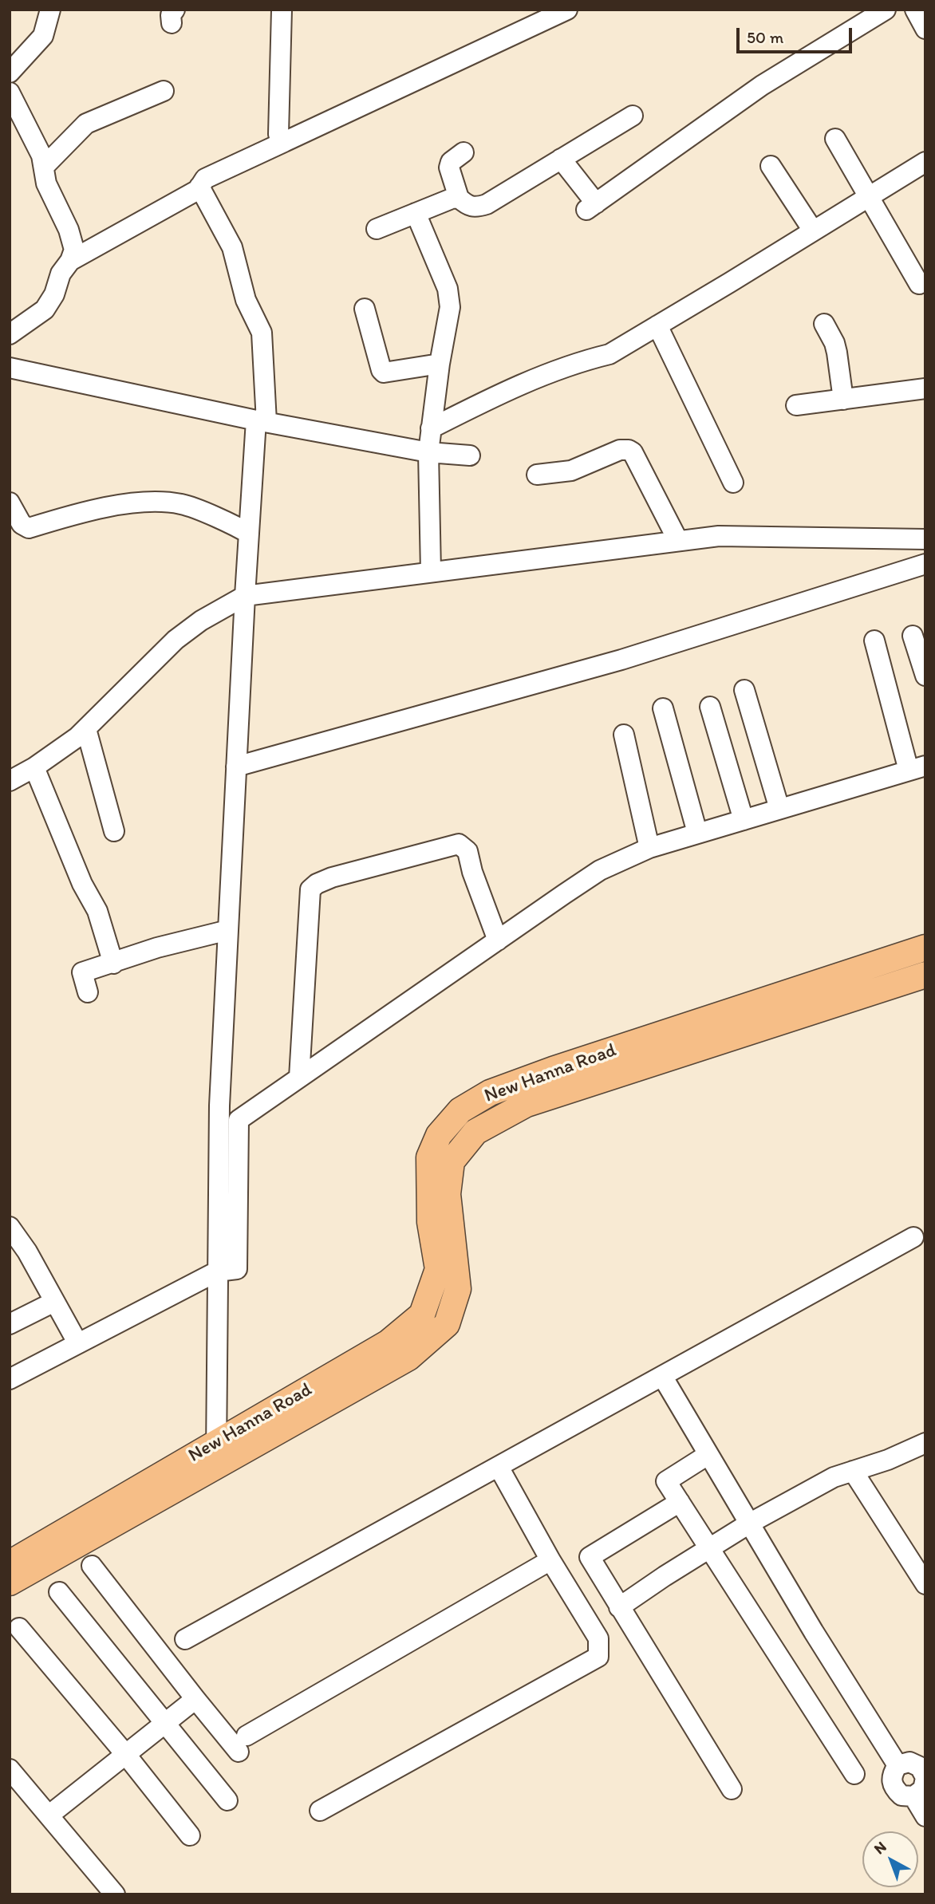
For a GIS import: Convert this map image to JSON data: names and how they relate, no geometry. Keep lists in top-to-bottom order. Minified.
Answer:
{"streets":{"main road":["New Hanna Road"]},"scale_bar":"50 m","north":"top left"}
